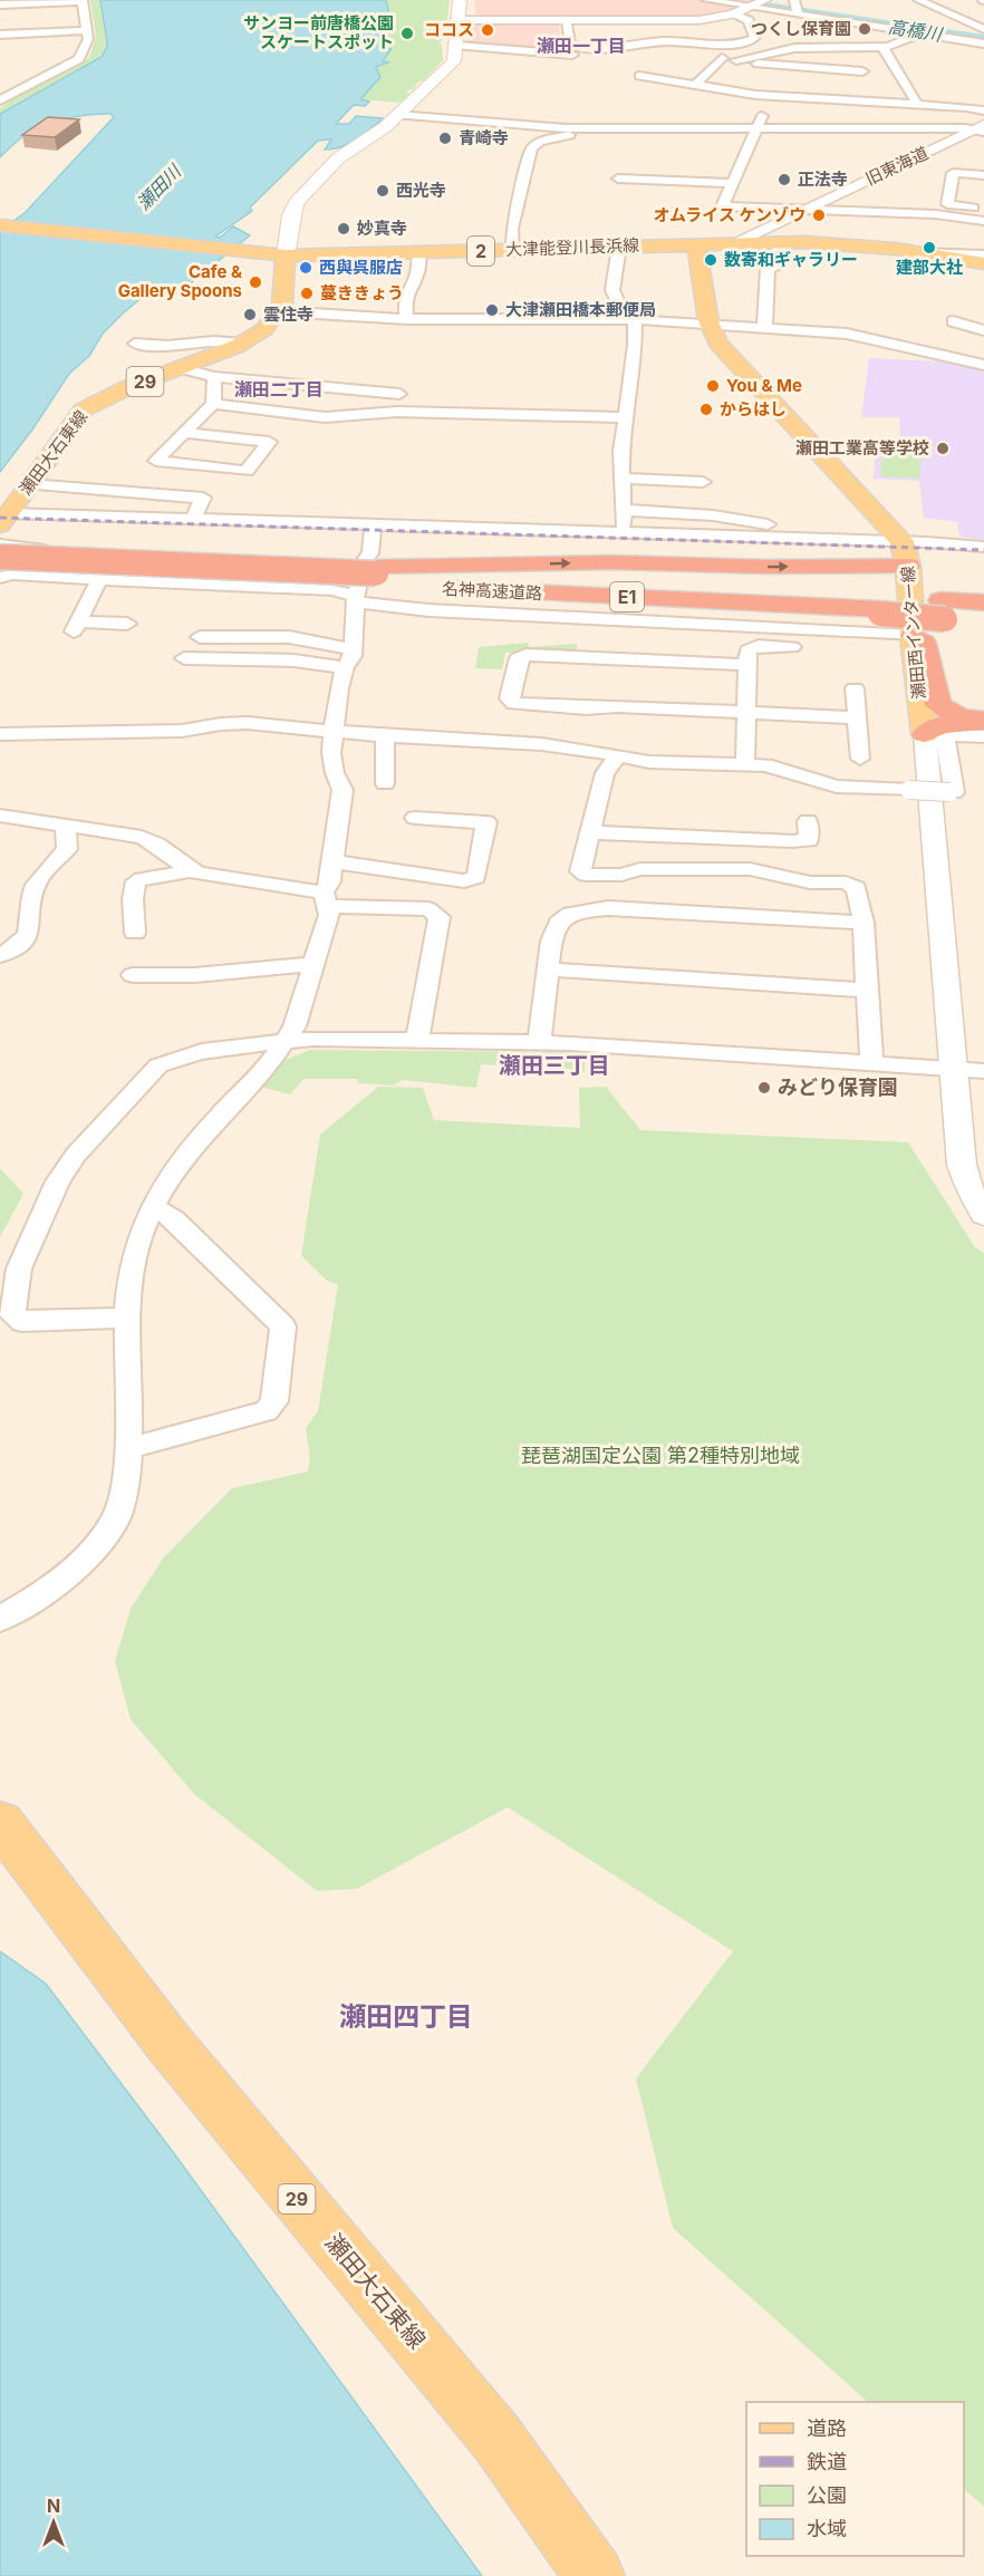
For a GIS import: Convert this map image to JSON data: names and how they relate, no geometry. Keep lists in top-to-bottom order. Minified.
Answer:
{"streets":{"highway":["名神高速道路","E1"],"main road":["大津能登川長浜線","2","29","瀬田大石東線","瀬田西インター線"],"street":["旧東海道"]},"crossings":[["旧東海道","大津能登川長浜線"]],"districts":["瀬田一丁目","瀬田二丁目","瀬田三丁目","瀬田四丁目"],"water":["高橋川","瀬田川"],"parks":["琵琶湖国定公園 第2種特別地域"],"places":["つくし保育園","ココス","サンヨー前唐橋公園 スケートスポット","青崎寺","正法寺","西光寺","オムライス ケンゾウ","妙真寺","建部大社","数寄和ギャラリー","西與呉服店","Cafe & Gallery Spoons","蔓ききょう","大津瀬田橋本郵便局","雲住寺","You & Me","からはし","瀬田工業高等学校","みどり保育園"],"legend":["道路","鉄道","公園","水域"],"north":"top"}
